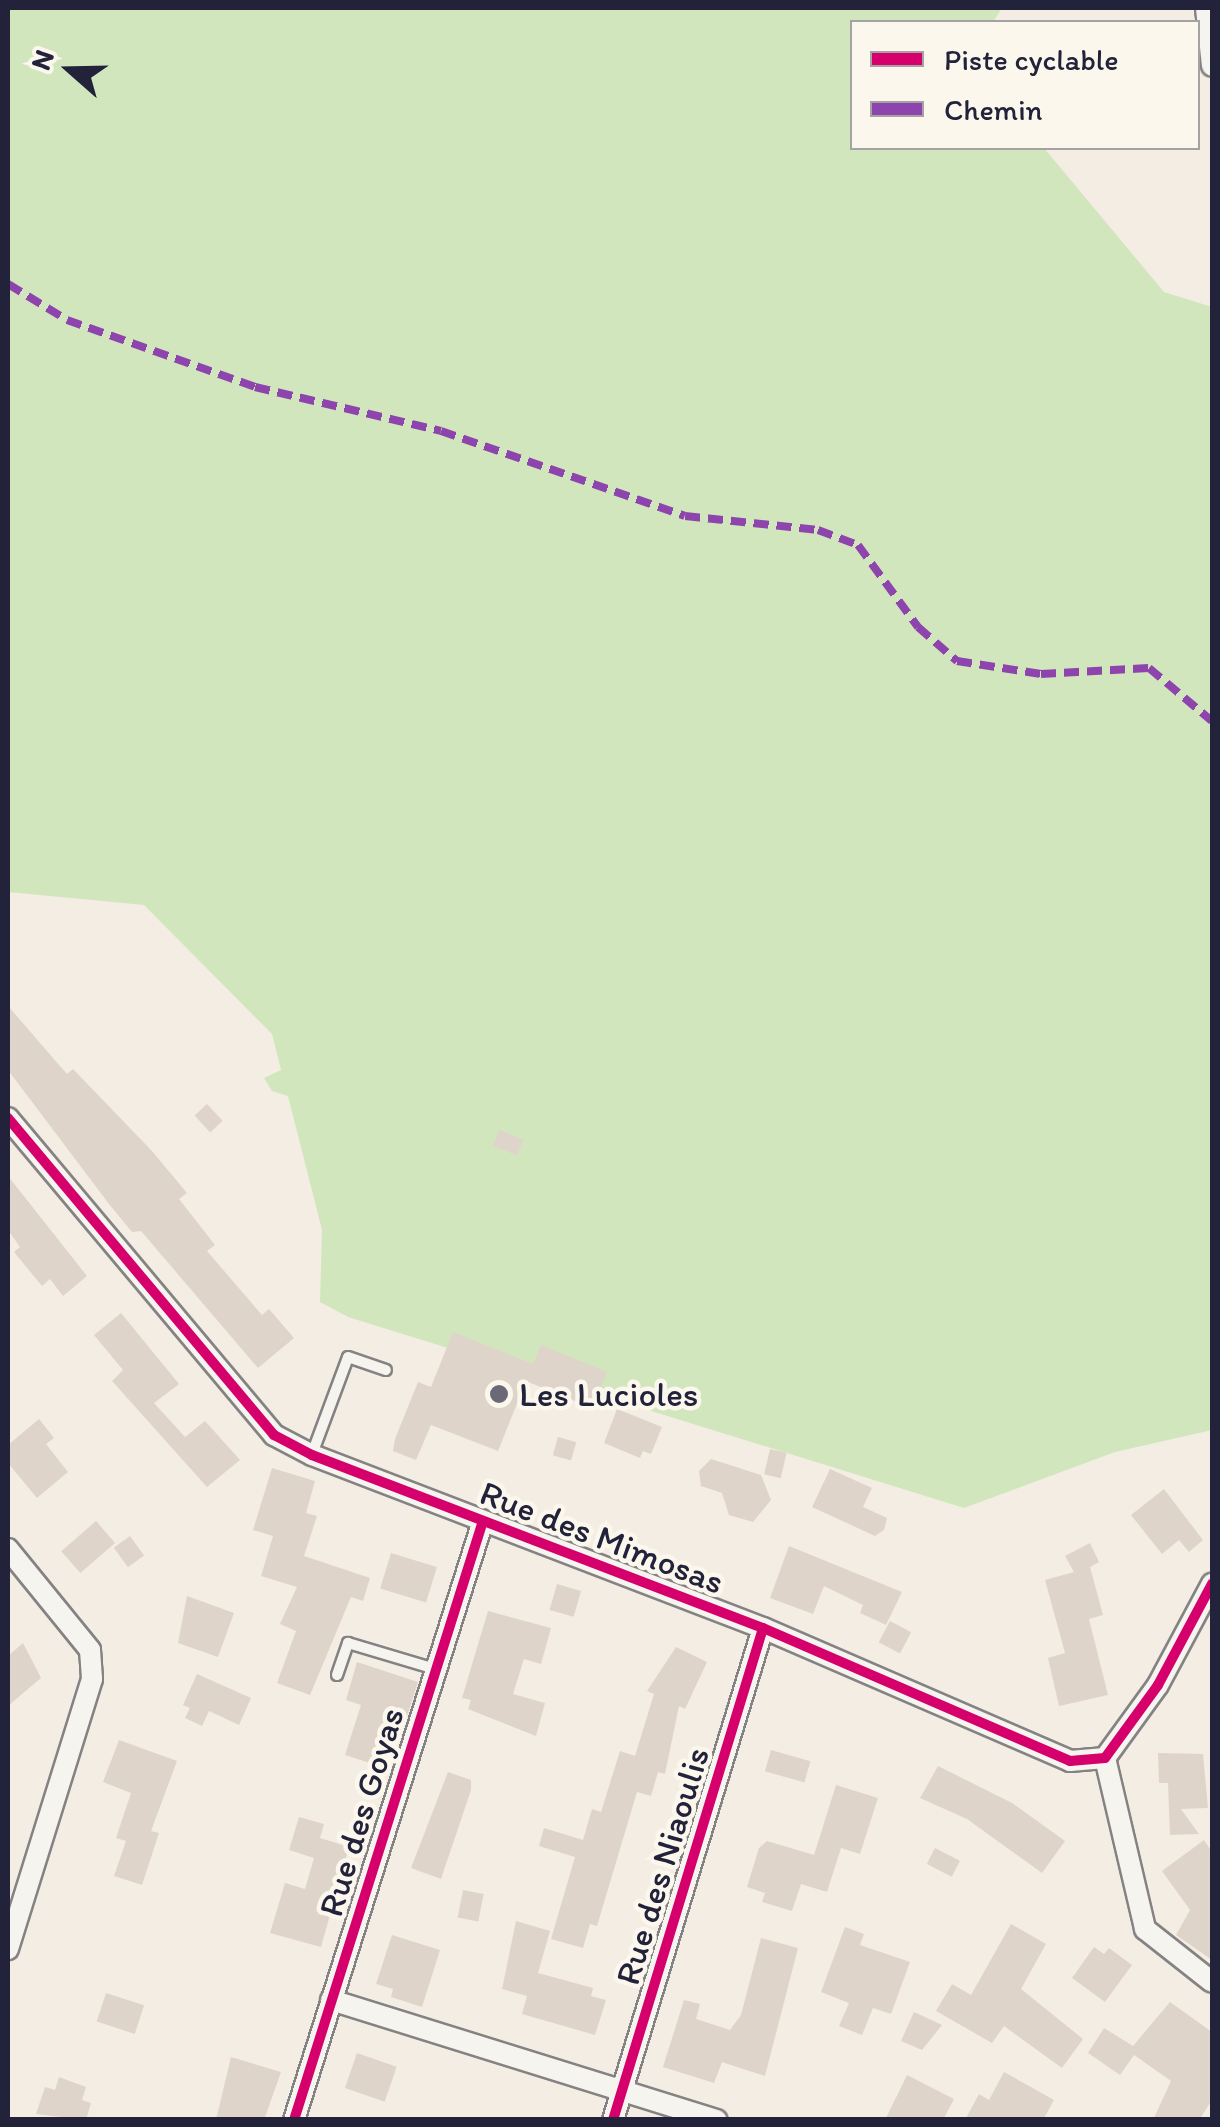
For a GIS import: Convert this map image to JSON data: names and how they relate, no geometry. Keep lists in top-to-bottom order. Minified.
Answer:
{"streets":{"street":["Rue des Mimosas","Rue des Goyas","Rue des Niaoulis"]},"crossings":[["Rue des Mimosas","Rue des Goyas"],["Rue des Mimosas","Rue des Niaoulis"]],"places":["Les Lucioles"],"legend":["Piste cyclable","Chemin"],"north":"left"}
